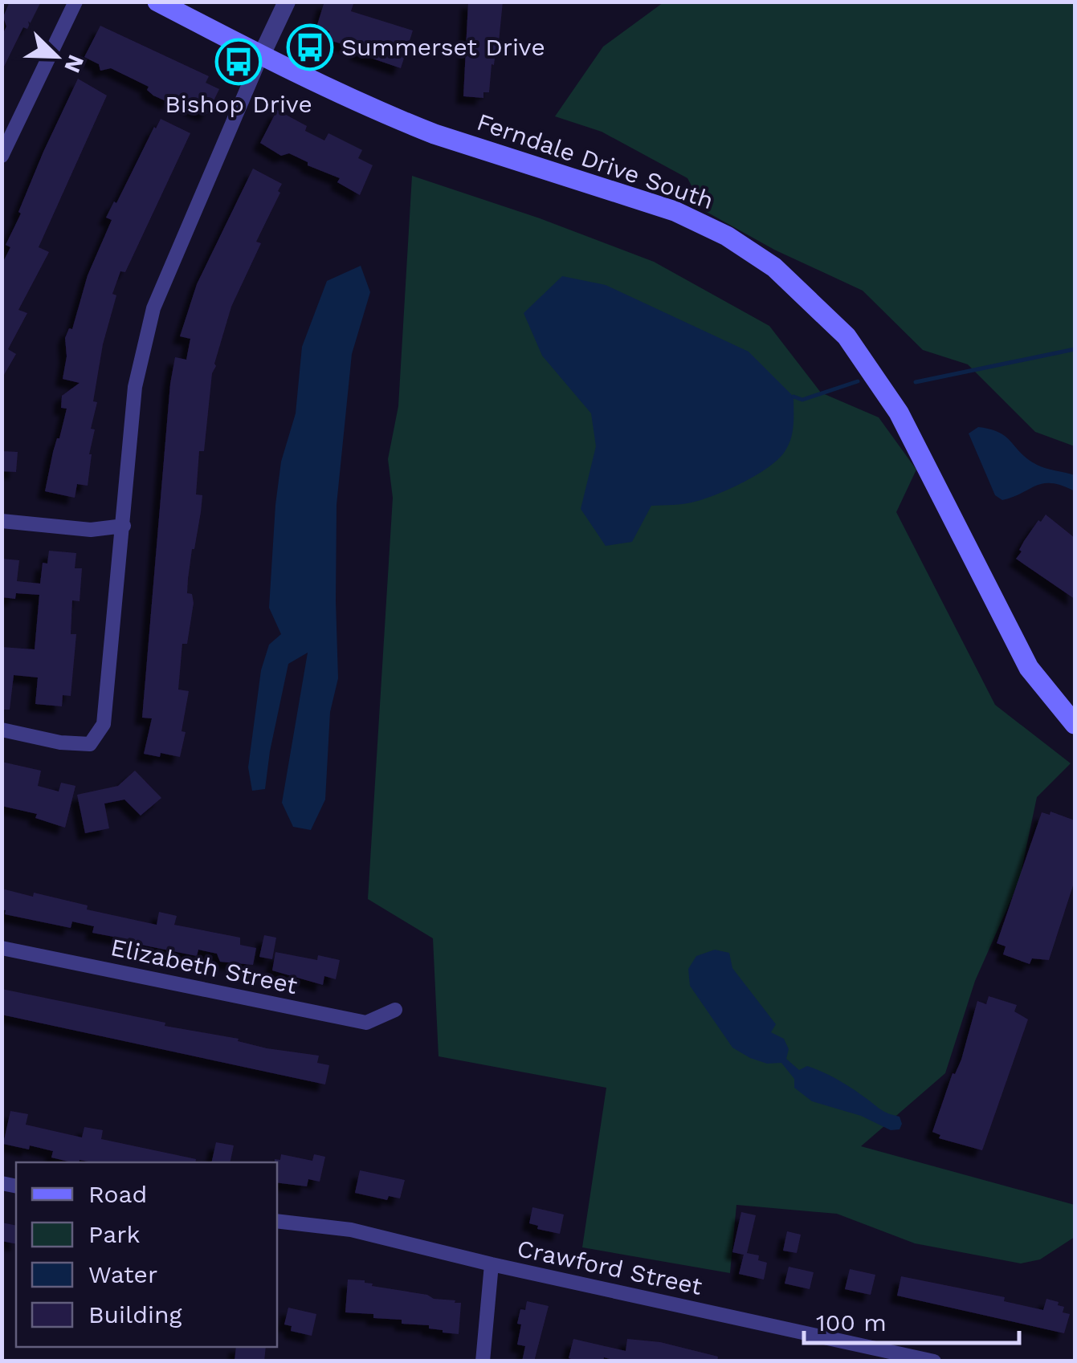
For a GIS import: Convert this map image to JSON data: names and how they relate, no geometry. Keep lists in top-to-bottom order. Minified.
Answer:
{"streets":{"main road":["Ferndale Drive South"],"street":["Elizabeth Street","Crawford Street"]},"places":{"bus stop":["Summerset Drive","Bishop Drive"]},"legend":["Road","Park","Water","Building"],"scale_bar":"100 m","north":"bottom right"}
